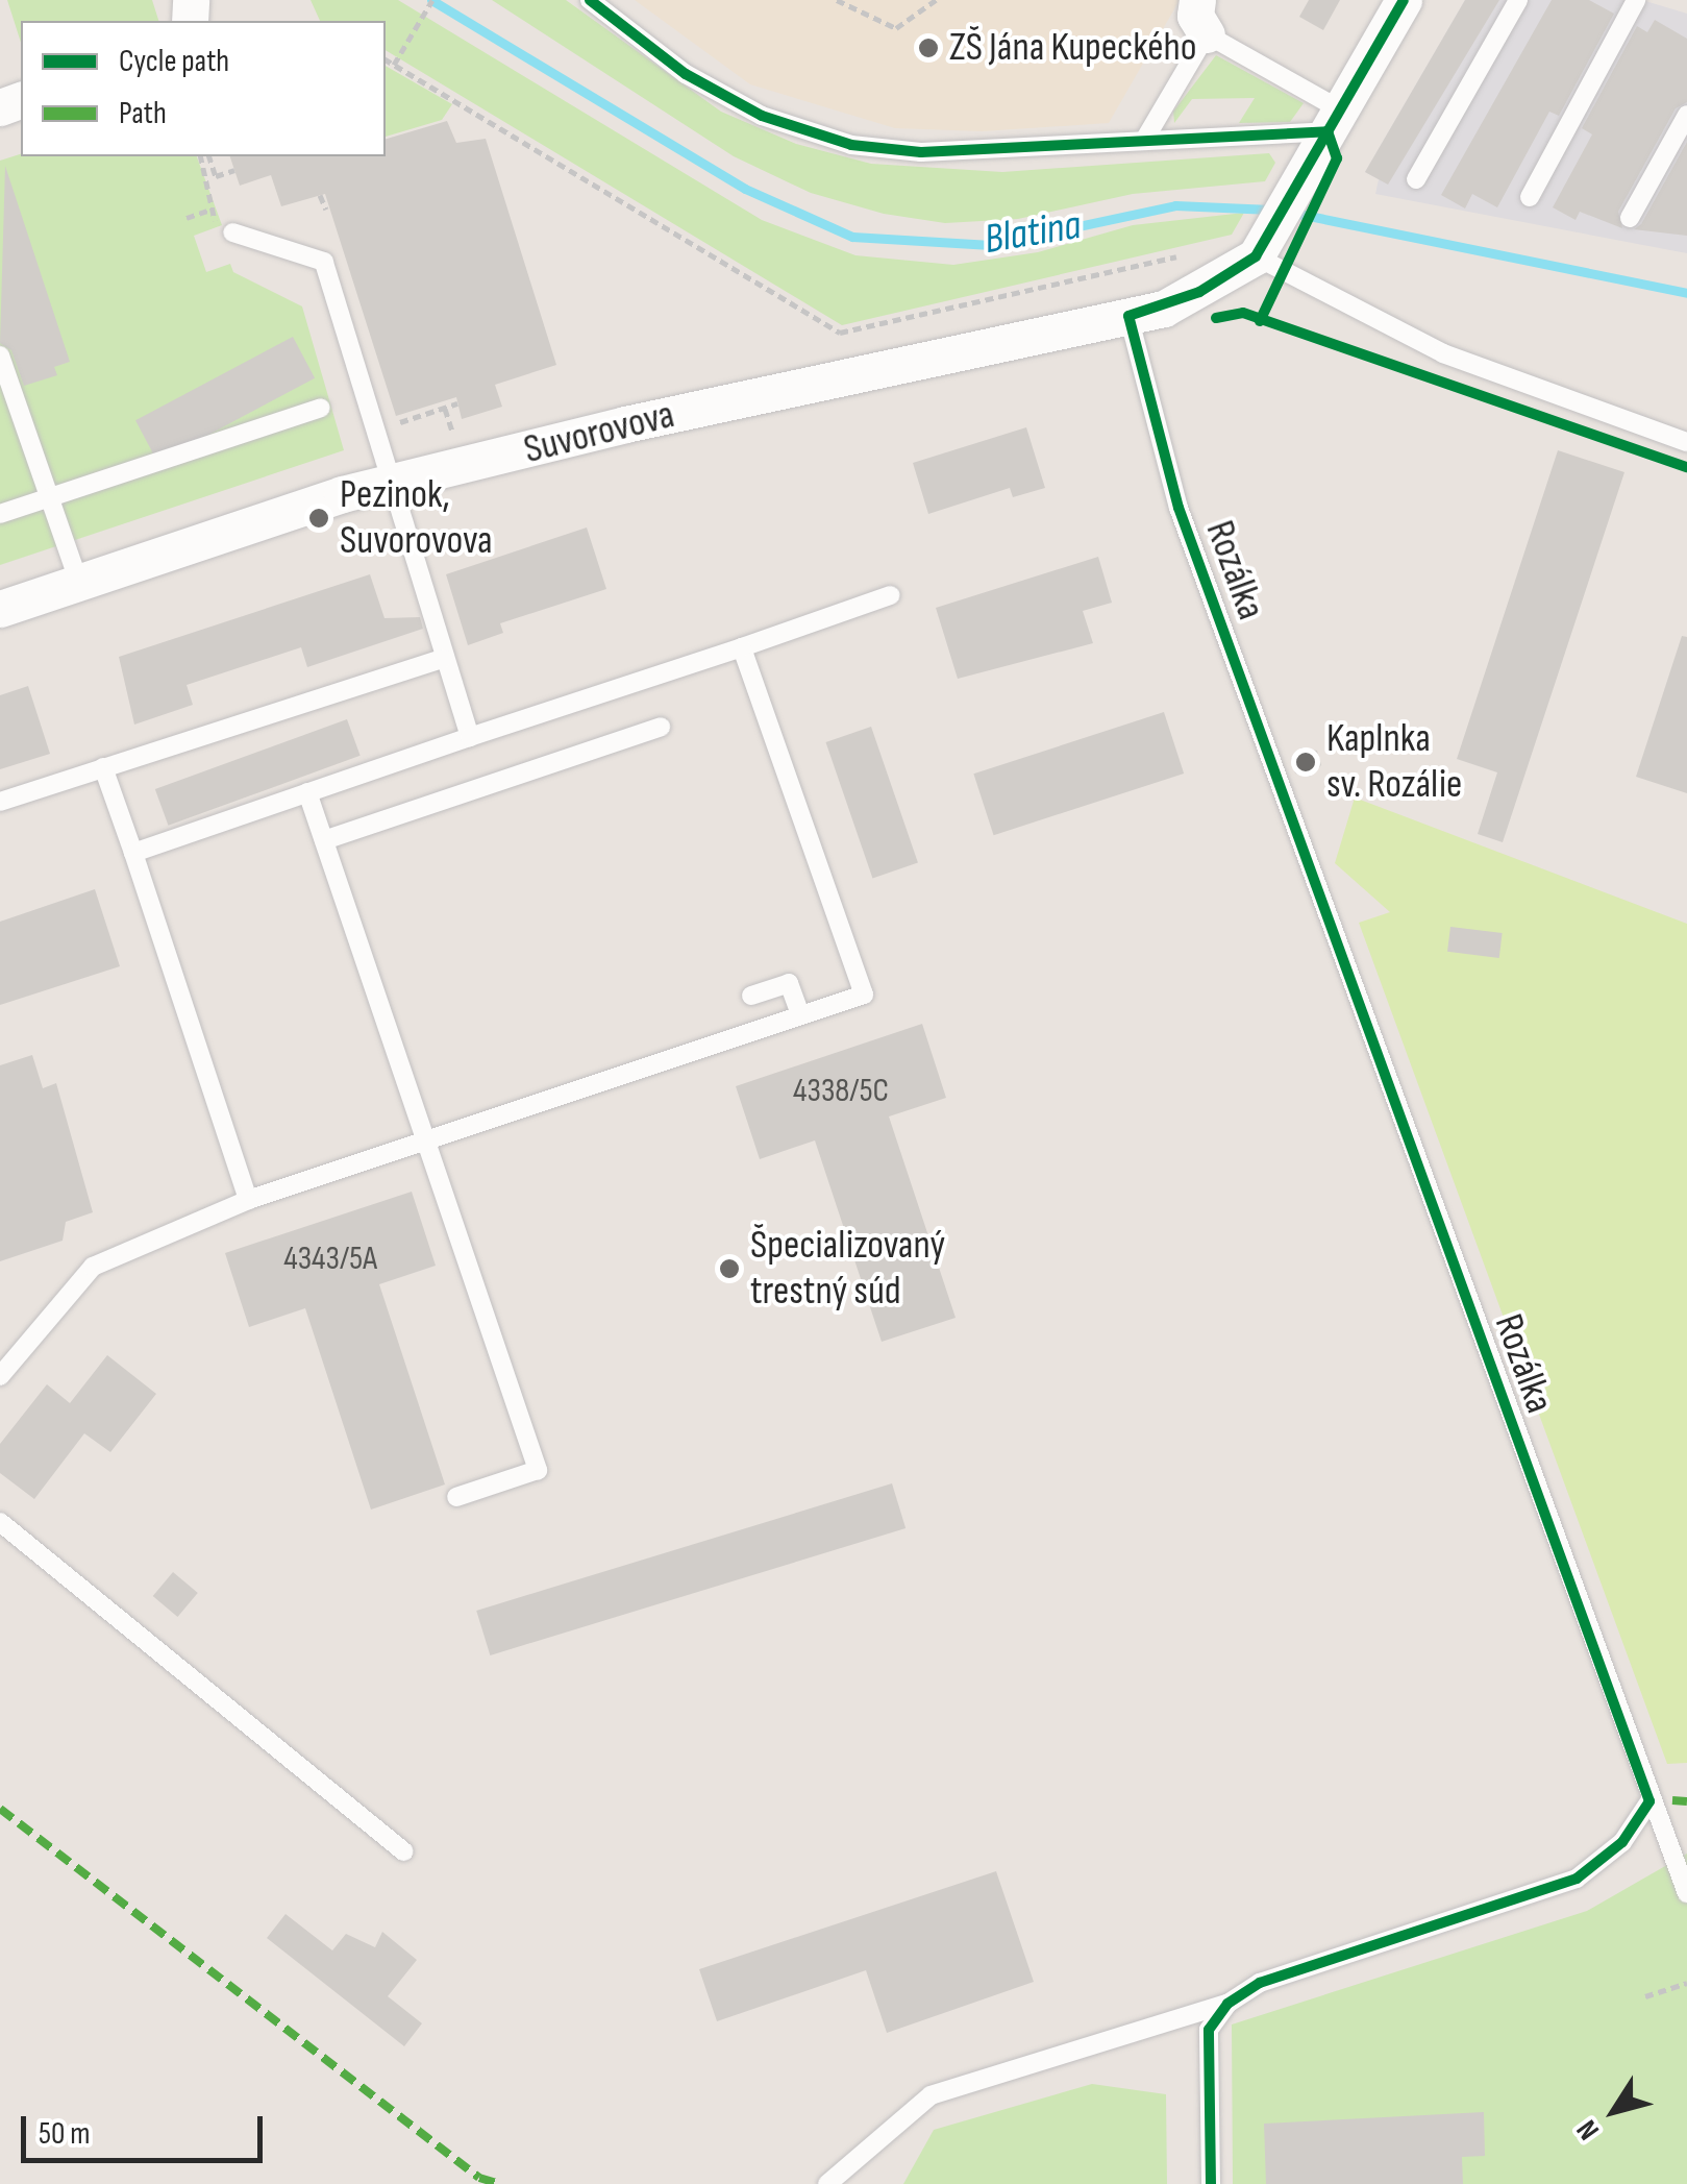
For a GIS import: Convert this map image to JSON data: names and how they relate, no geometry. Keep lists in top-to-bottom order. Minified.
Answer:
{"streets":{"street":["Suvorovova"],"lane":["Rozálka"]},"crossings":[["Suvorovova","Rozálka"]],"water":["Blatina"],"places":["ZŠ Jána Kupeckého","Pezinok, Suvorovova","Kaplnka sv. Rozálie","Špecializovaný trestný súd"],"house_numbers":["4338/5C","4343/5A"],"legend":["Cycle path","Path"],"scale_bar":"50 m","north":"bottom left"}
